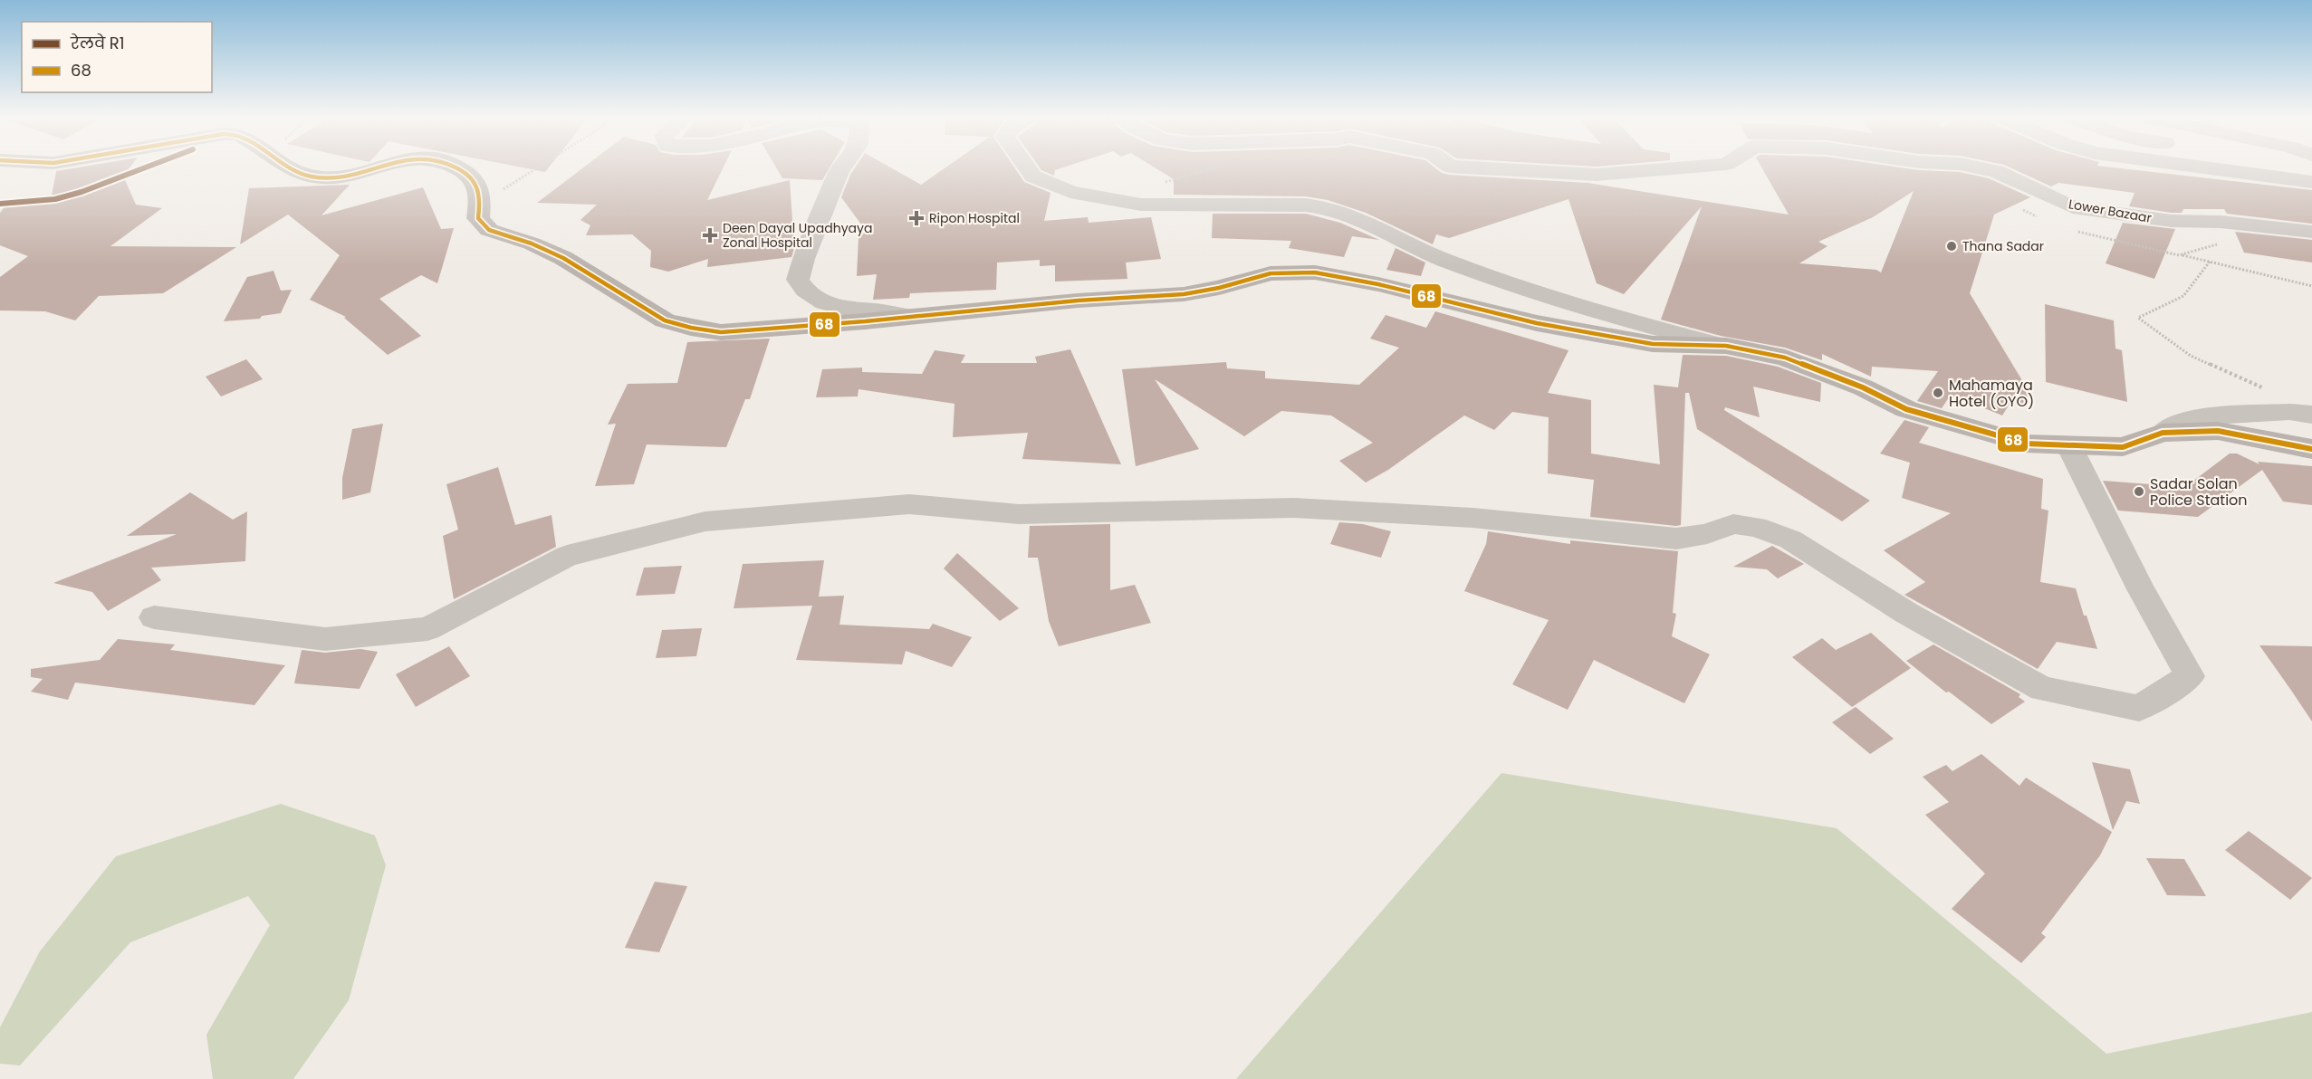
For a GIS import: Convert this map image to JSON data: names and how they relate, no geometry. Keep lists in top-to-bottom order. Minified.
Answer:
{"streets":{"street":["Lower Bazaar"]},"places":{"health":["Ripon Hospital","Deen Dayal Upadhyaya Zonal Hospital"],"other":["Thana Sadar","Mahamaya Hotel (OYO)","Sadar Solan Police Station"]},"lines":["rail line R1","transit line 68"],"legend":["रेलवे R1","68"]}
